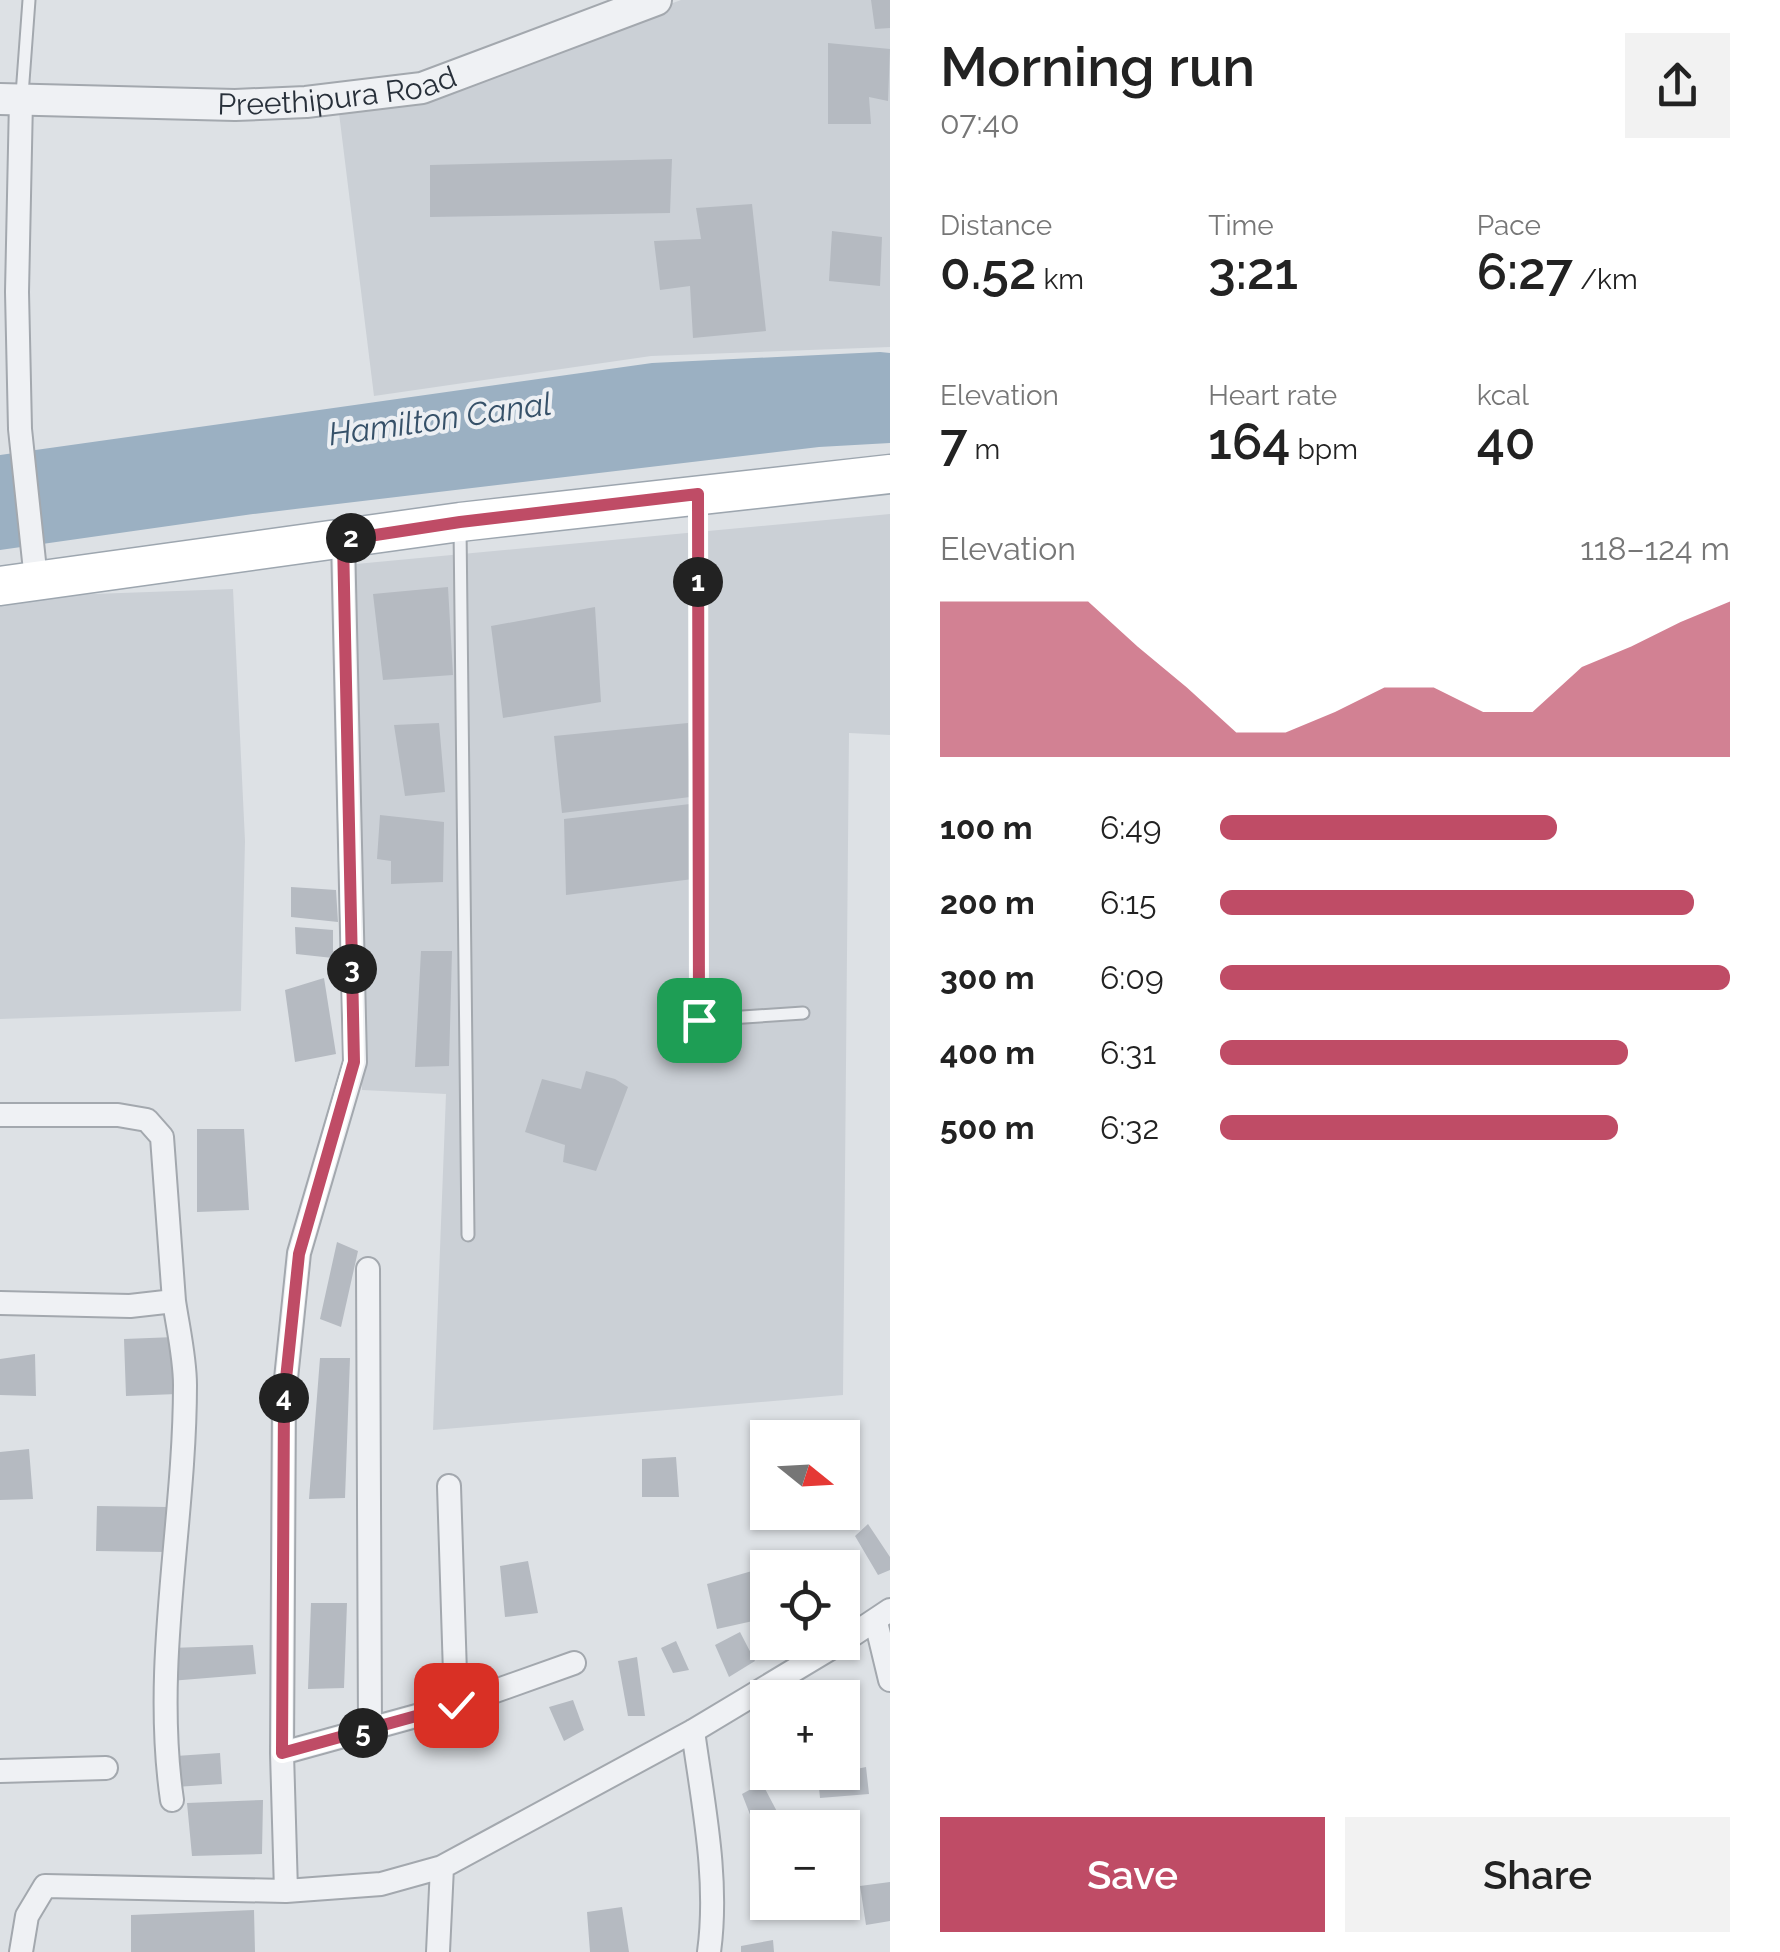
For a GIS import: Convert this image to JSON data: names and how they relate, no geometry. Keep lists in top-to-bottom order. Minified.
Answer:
{"streets":{"street":["Preethipura Road"]},"water":["Hamilton Canal"],"north":"right","page":{"heading":["Morning run","07:40"],"stats":[["Distance","0.52 km"],["Time","3:21"],["Pace","6:27 /km"],["Elevation","7 m"],["Heart rate","164 bpm"],["kcal","40"]],"chart":["Elevation","118–124 m"],"pins":["2","1","3","4","5"],"list":[{"name":"100 m","note":"6:49"},{"name":"200 m","note":"6:15"},{"name":"300 m","note":"6:09"},{"name":"400 m","note":"6:31"},{"name":"500 m","note":"6:32"}],"map_buttons":["+","−"],"buttons":["Save","Share"]}}
